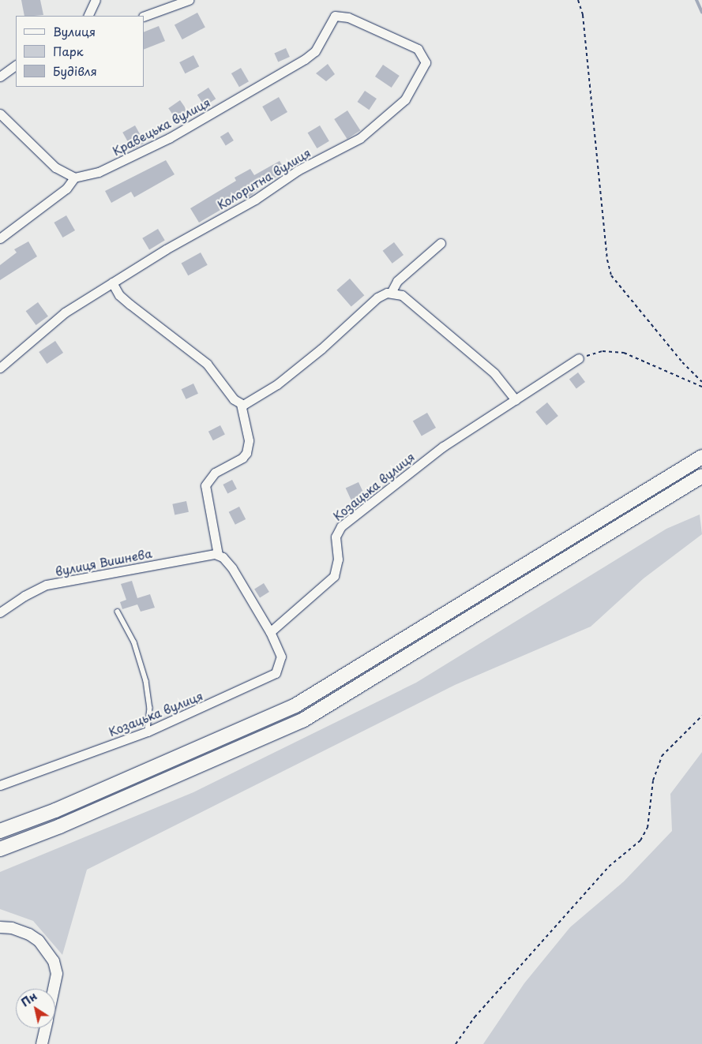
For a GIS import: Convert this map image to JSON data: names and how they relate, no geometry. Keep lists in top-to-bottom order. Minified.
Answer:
{"streets":{"street":["Кравецька вулиця","Колоритна вулиця","Козацька вулиця","вулиця Вишнева"]},"crossings":[["Кравецька вулиця","Колоритна вулиця"],["Козацька вулиця","вулиця Вишнева"]],"legend":["Вулиця","Парк","Будівля"],"north":"top left"}
